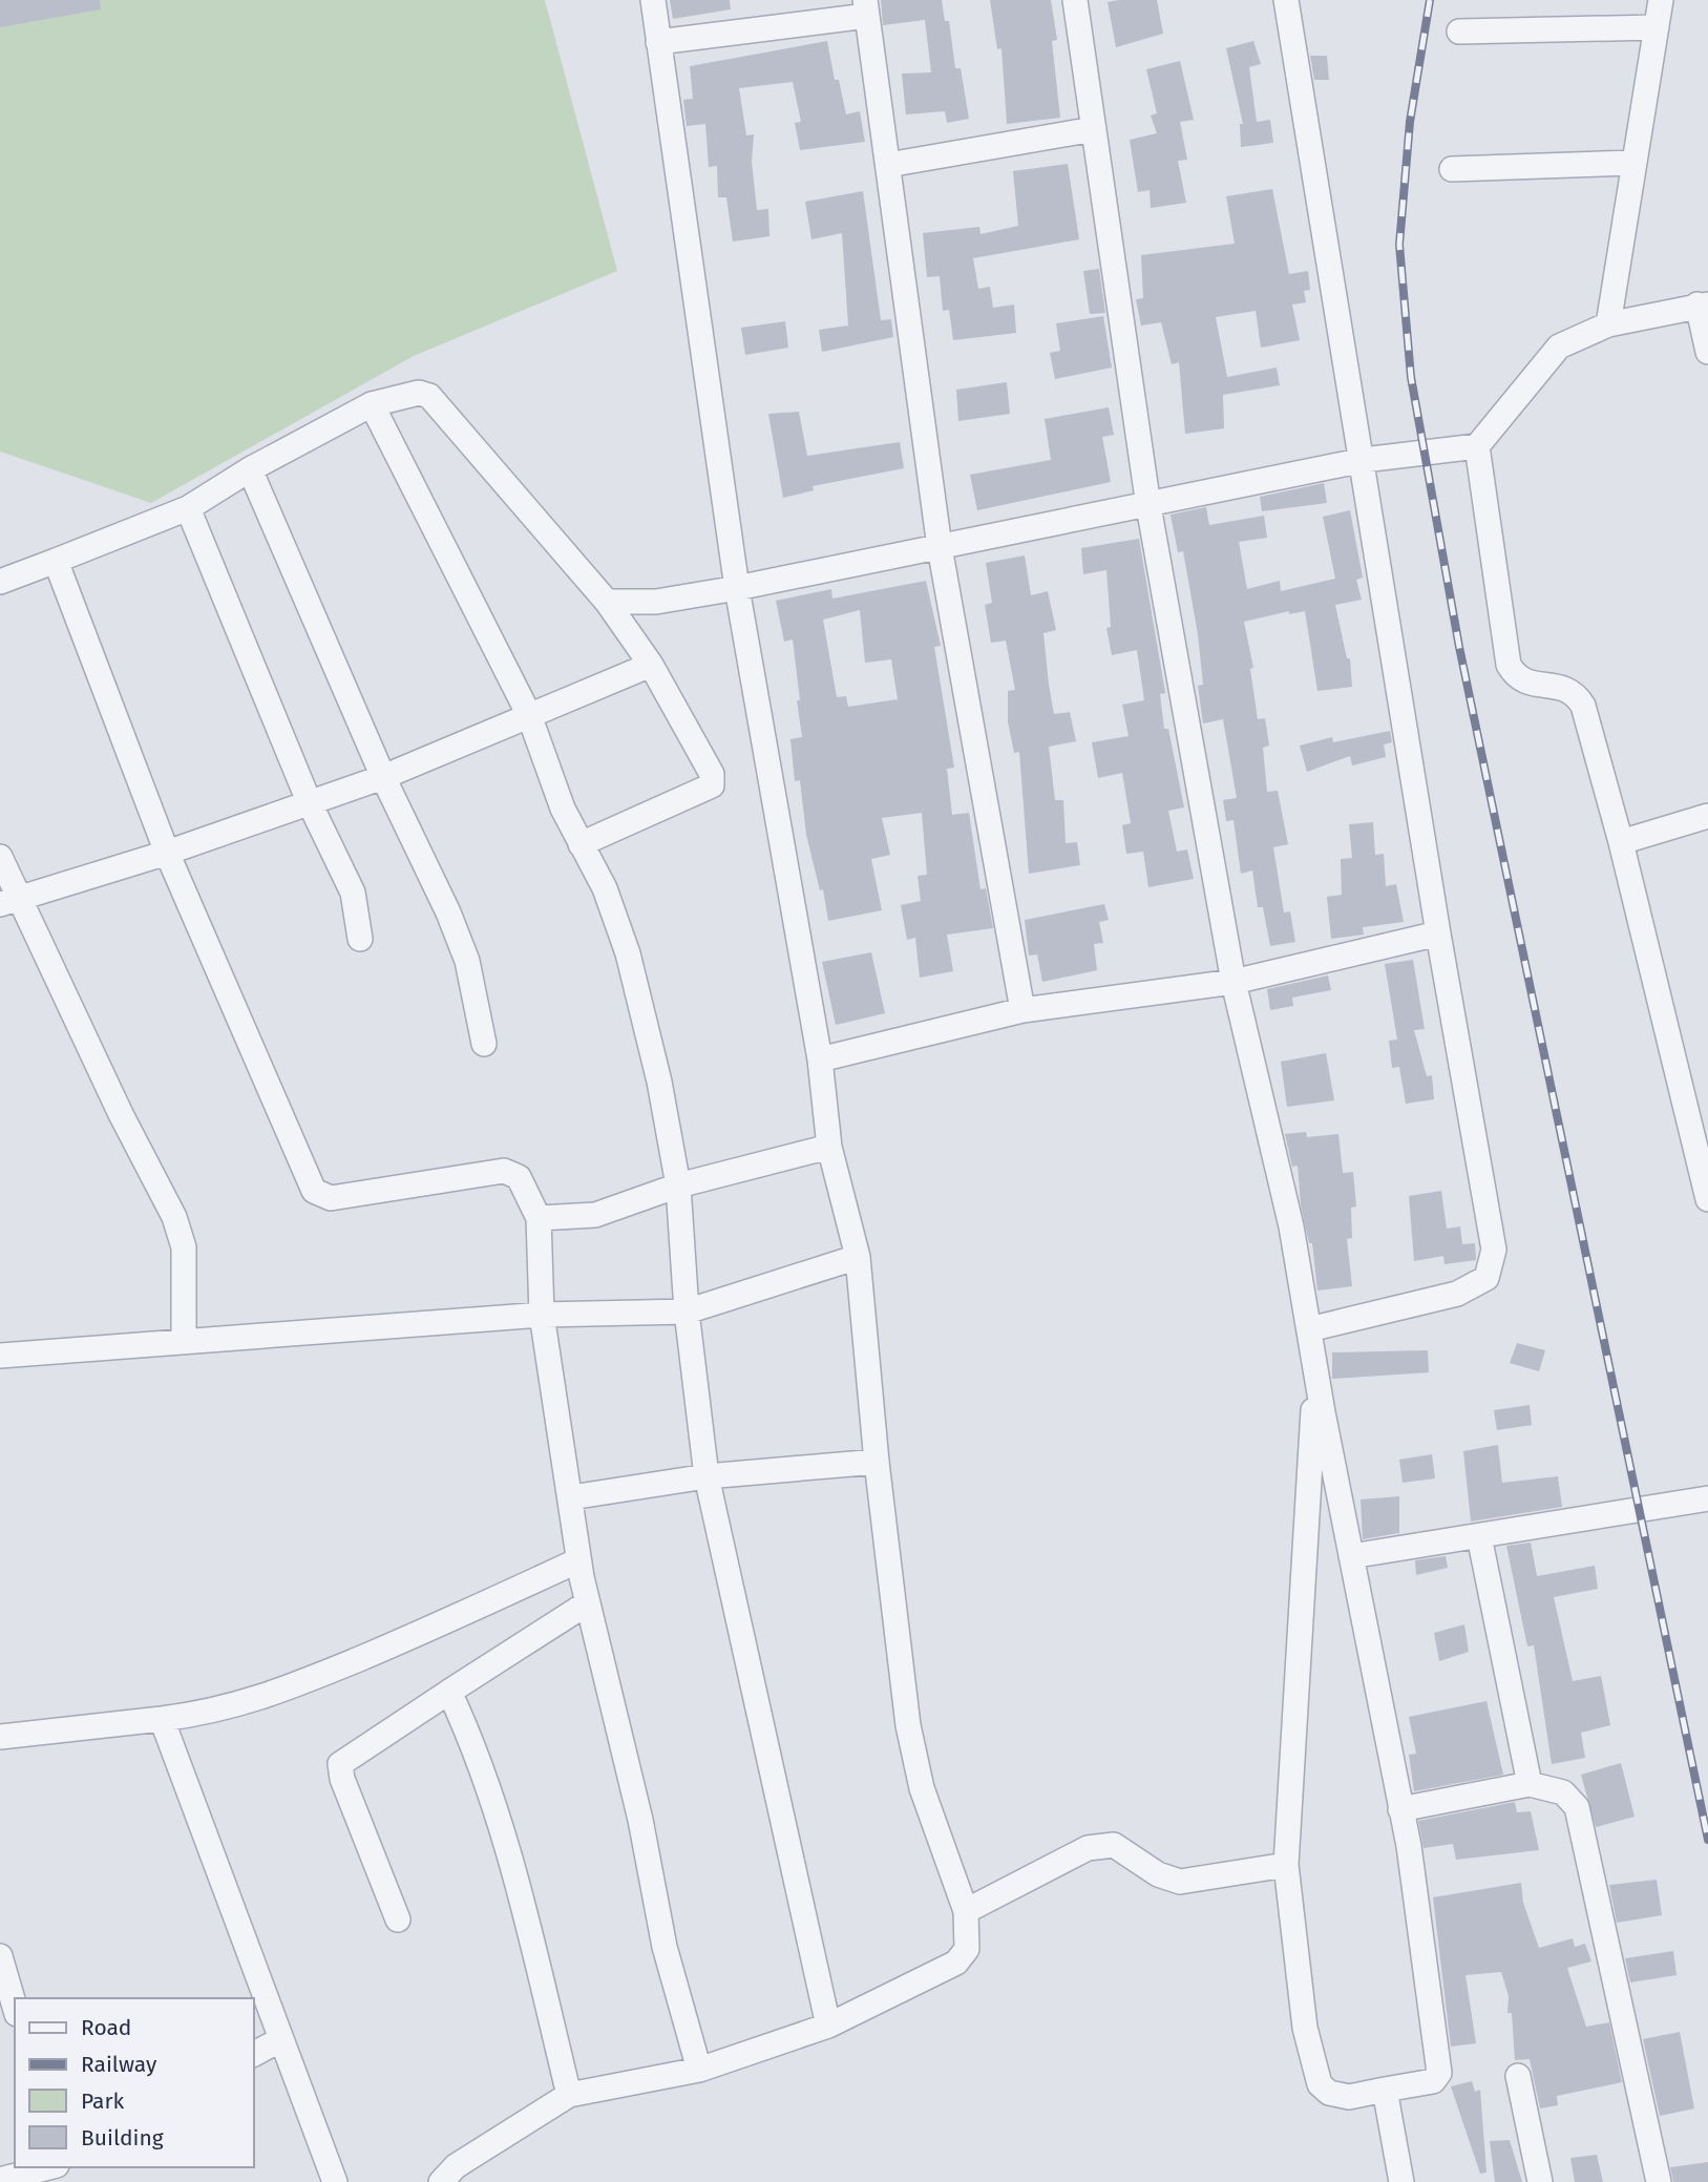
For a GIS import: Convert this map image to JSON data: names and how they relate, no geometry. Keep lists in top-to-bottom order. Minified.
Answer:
{"legend":["Road","Railway","Park","Building"]}
